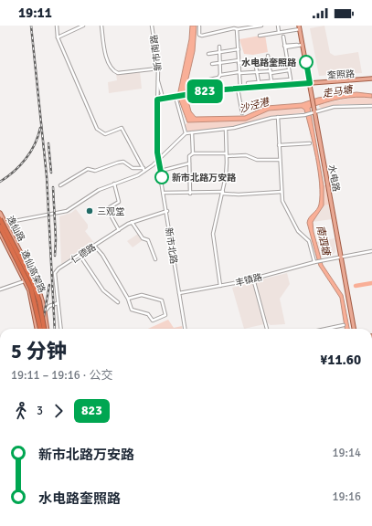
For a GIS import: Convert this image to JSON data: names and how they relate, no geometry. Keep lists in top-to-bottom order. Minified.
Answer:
{"streets":{"highway":["逸仙高架路"],"main road":["奎照路","水电路","逸仙路"],"street":["新市南路","新市北路","仁德路","丰镇路"]},"crossings":[["新市南路","奎照路"],["新市南路","新市北路"],["奎照路","水电路"],["水电路","丰镇路"],["新市北路","仁德路"],["新市北路","丰镇路"]],"water":["走马塘","沙泾港","南泗塘"],"places":["水电路奎照路","新市北路万安路","三观堂"],"lines":["bus line 823"],"page":{"status":"19:11","on_map":"823","heading":["5 分钟","19:11 – 19:16 · 公交","¥11.60"],"legs":["3","823"],"list":[{"name":"新市北路万安路","value":"19:14"},{"name":"水电路奎照路","value":"19:16"}]}}
